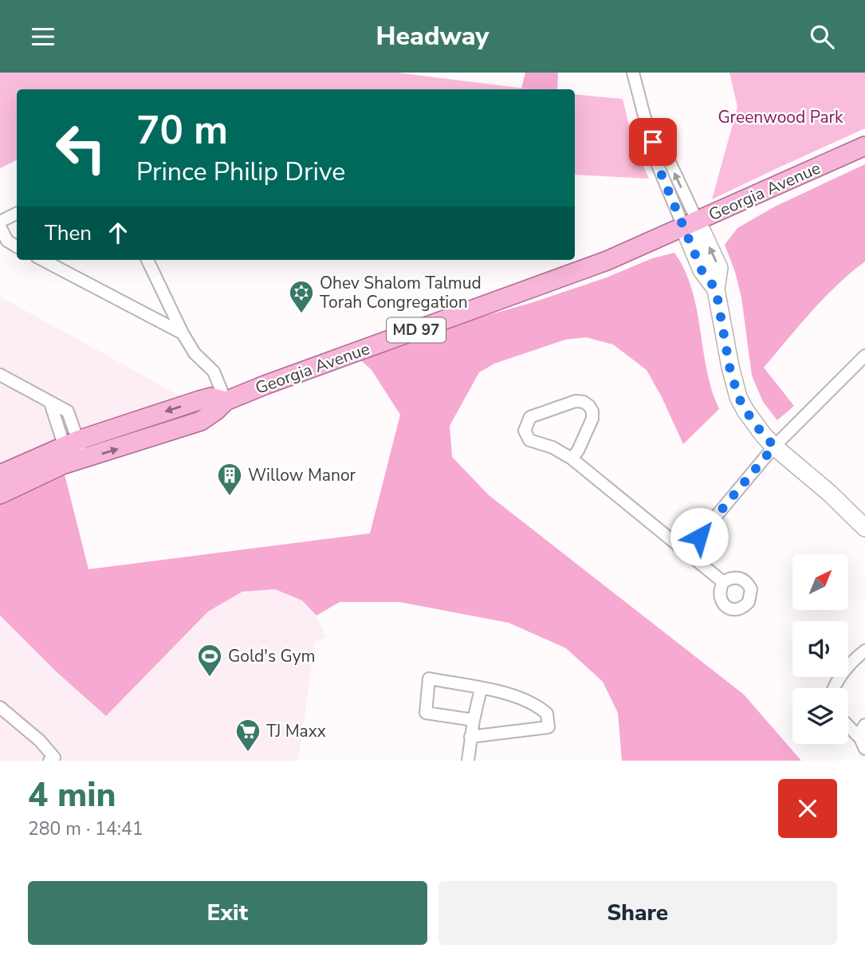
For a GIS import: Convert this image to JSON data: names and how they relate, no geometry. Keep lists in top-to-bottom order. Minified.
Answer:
{"streets":{"main road":["Georgia Avenue","MD 97"]},"parks":["Greenwood Park"],"places":{"synagogue":["Ohev Shalom Talmud Torah Congregation"],"building":["Willow Manor"],"sports":["Gold's Gym"],"supermarket":["TJ Maxx"]},"north":"top right","page":{"header":"Headway","turn":["70 m","Prince Philip Drive"],"then":"Then","heading":["4 min","280 m · 14:41"],"buttons":["Exit","Share"]}}
